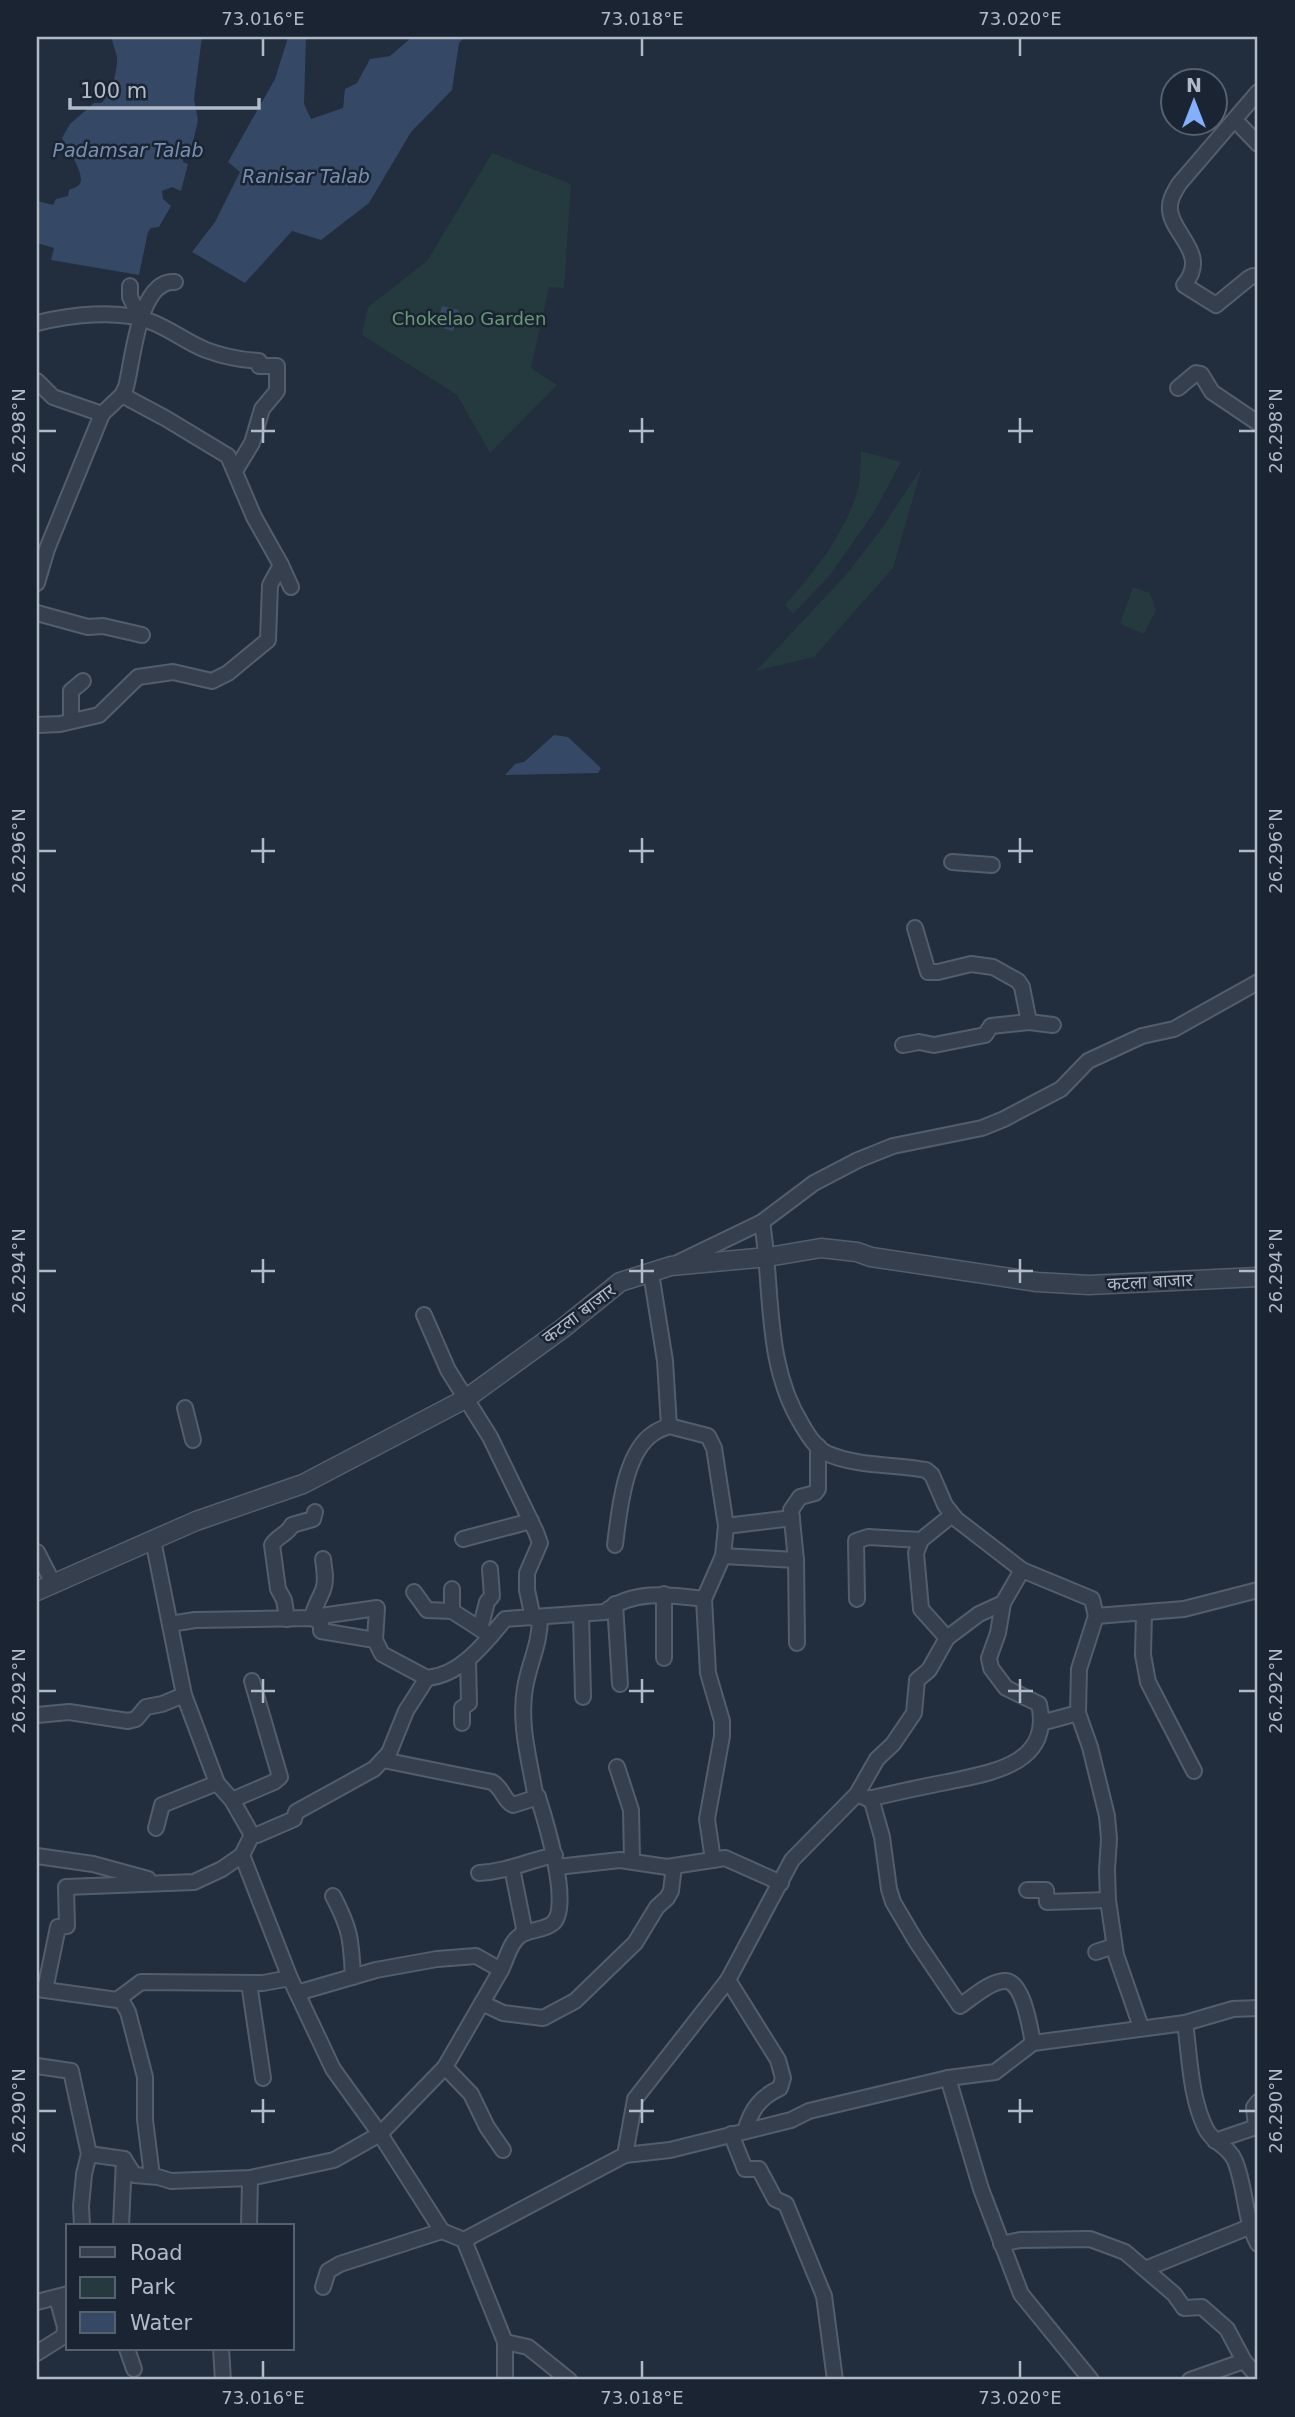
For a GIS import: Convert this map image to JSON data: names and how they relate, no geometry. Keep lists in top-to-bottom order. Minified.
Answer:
{"streets":{"street":["कटला बाजार"]},"water":["Padamsar Talab","Ranisar Talab"],"parks":["Chokelao Garden"],"legend":["Road","Park","Water"],"scale_bar":"100 m","north":"top","coordinates":["73.016°E","73.018°E","73.020°E","26.298°N","26.296°N","26.294°N","26.292°N","26.290°N"]}
